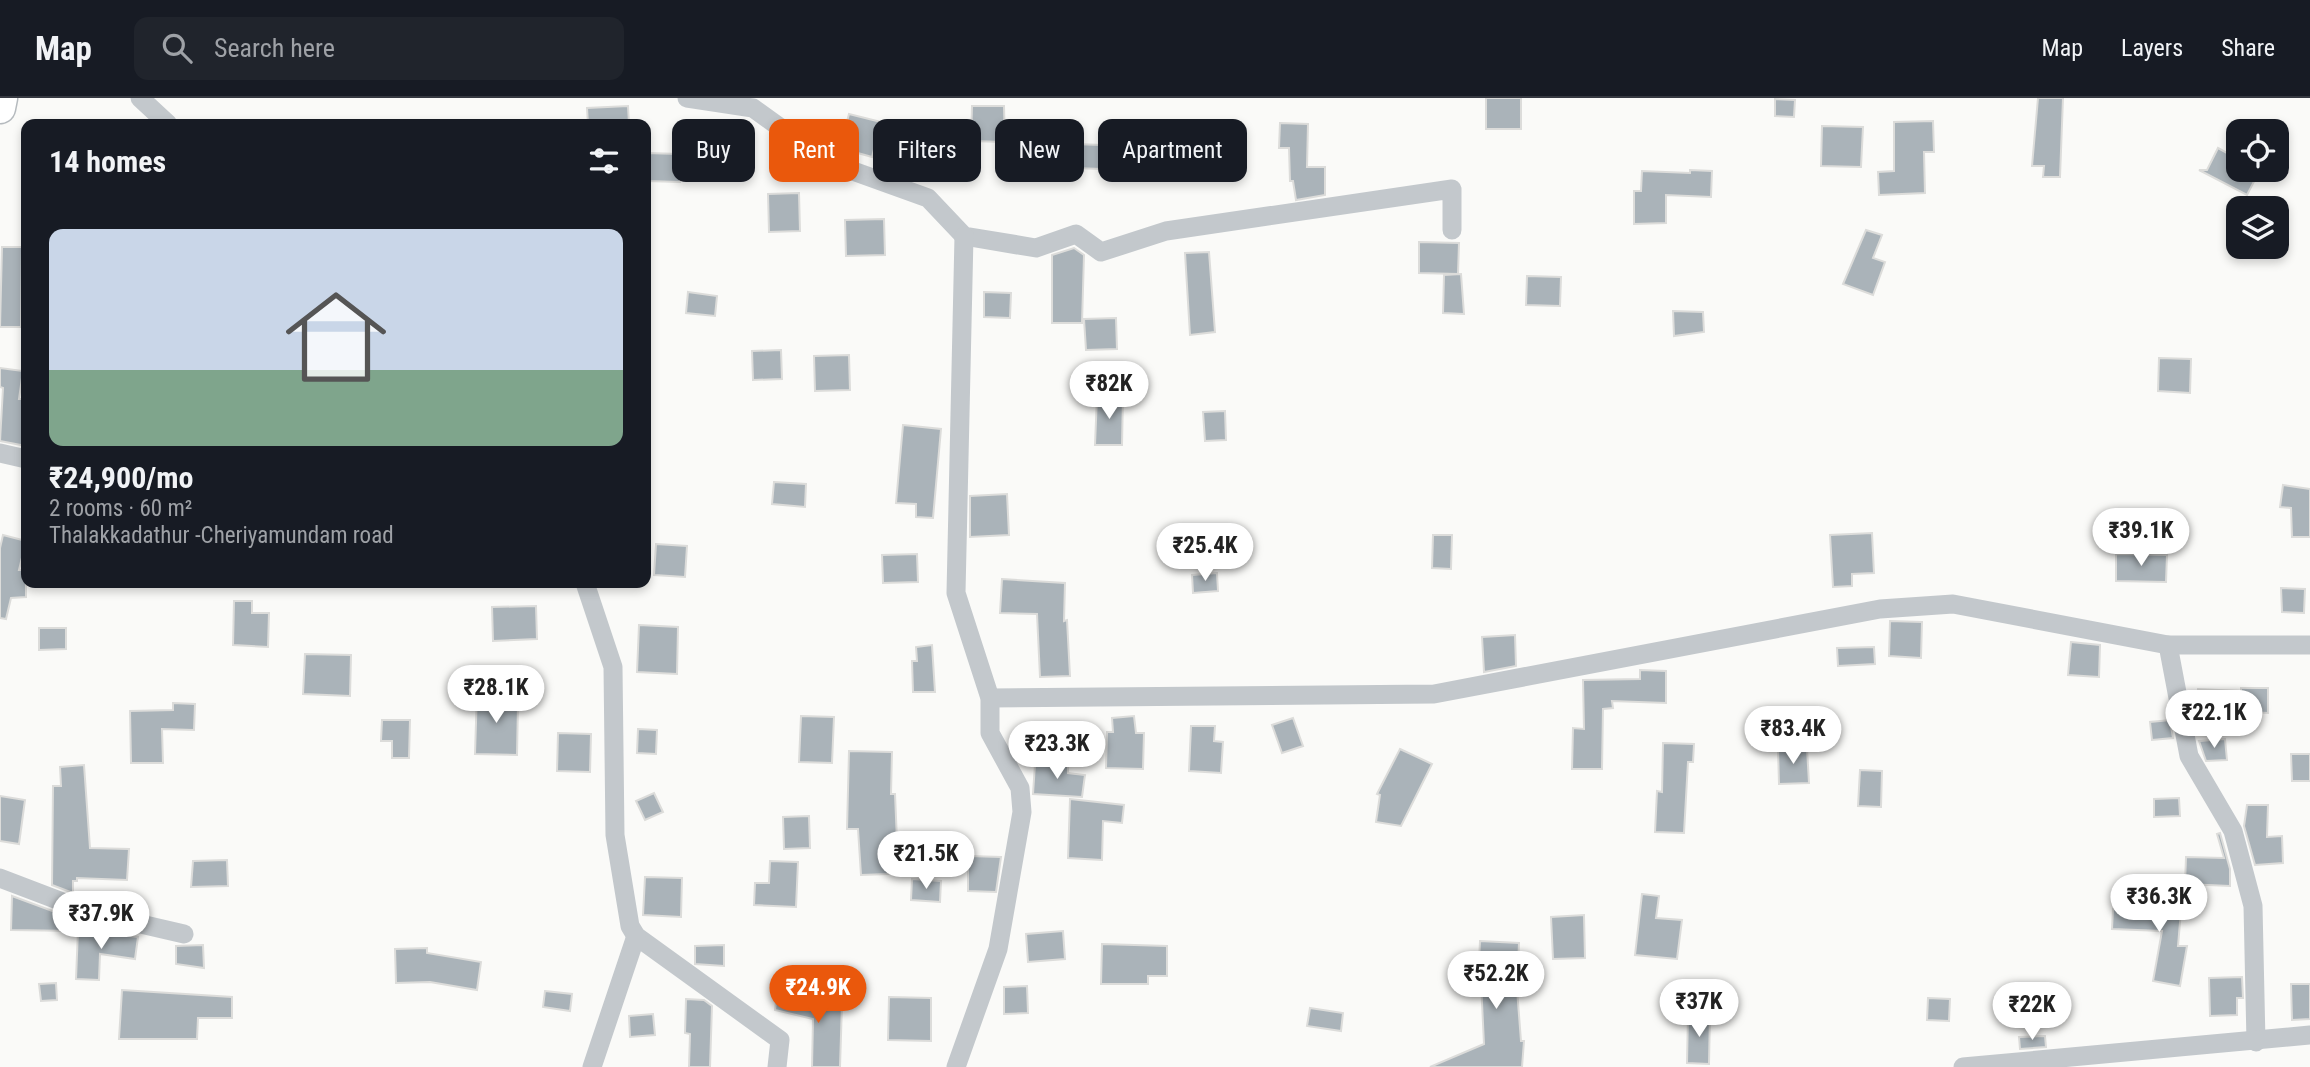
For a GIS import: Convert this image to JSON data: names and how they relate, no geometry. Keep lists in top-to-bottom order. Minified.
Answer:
{"page":{"header":"Map","search":"Search here","nav":["Map","Layers","Share"],"chip":["Buy","Rent","Filters","New","Apartment"],"heading":"14 homes","list":[{"name":"₹24,900/mo","note":"2 rooms · 60 m² · Thalakkadathur -Cheriyamundam road"}],"price":["₹82K","₹39.1K","₹25.4K","₹28.1K","₹22.1K","₹83.4K","₹23.3K","₹21.5K","₹36.3K","₹37.9K","₹52.2K","₹24.9K","₹37K","₹22K"]}}
